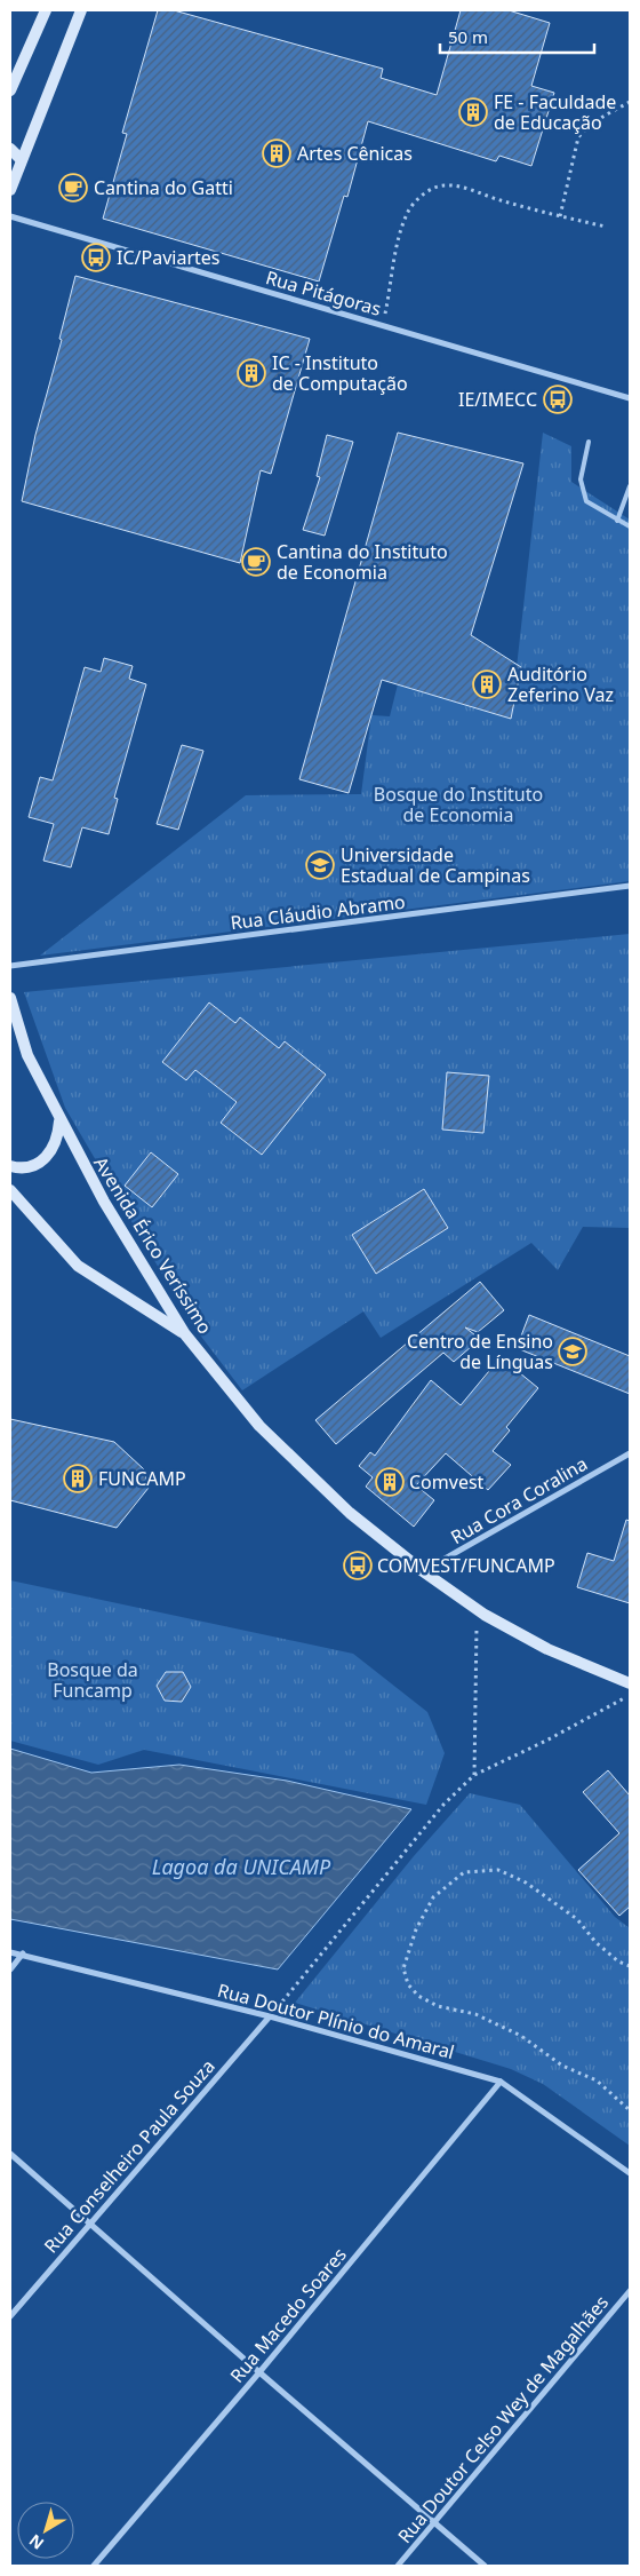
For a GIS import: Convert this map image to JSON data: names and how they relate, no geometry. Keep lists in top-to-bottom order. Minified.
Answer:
{"streets":{"street":["Rua Pitágoras","Rua Cláudio Abramo","Avenida Érico Veríssimo","Rua Cora Coralina","Rua Doutor Plínio do Amaral","Rua Conselheiro Paula Souza","Rua Macedo Soares","Rua Doutor Celso Wey de Magalhães"]},"crossings":[["Avenida Érico Veríssimo","Rua Cora Coralina"],["Rua Doutor Plínio do Amaral","Rua Conselheiro Paula Souza"],["Rua Doutor Plínio do Amaral","Rua Macedo Soares"]],"water":["Lagoa da UNICAMP"],"parks":["Bosque do Instituto de Economia","Bosque da Funcamp"],"places":{"building":["FE - Faculdade de Educação","Artes Cênicas","IC - Instituto de Computação","Auditório Zeferino Vaz","FUNCAMP","Comvest"],"cafe":["Cantina do Gatti","Cantina do Instituto de Economia"],"bus stop":["IC/Paviartes","IE/IMECC","COMVEST/FUNCAMP"],"school or university":["Universidade Estadual de Campinas","Centro de Ensino de Línguas"]},"scale_bar":"50 m","north":"bottom left"}
